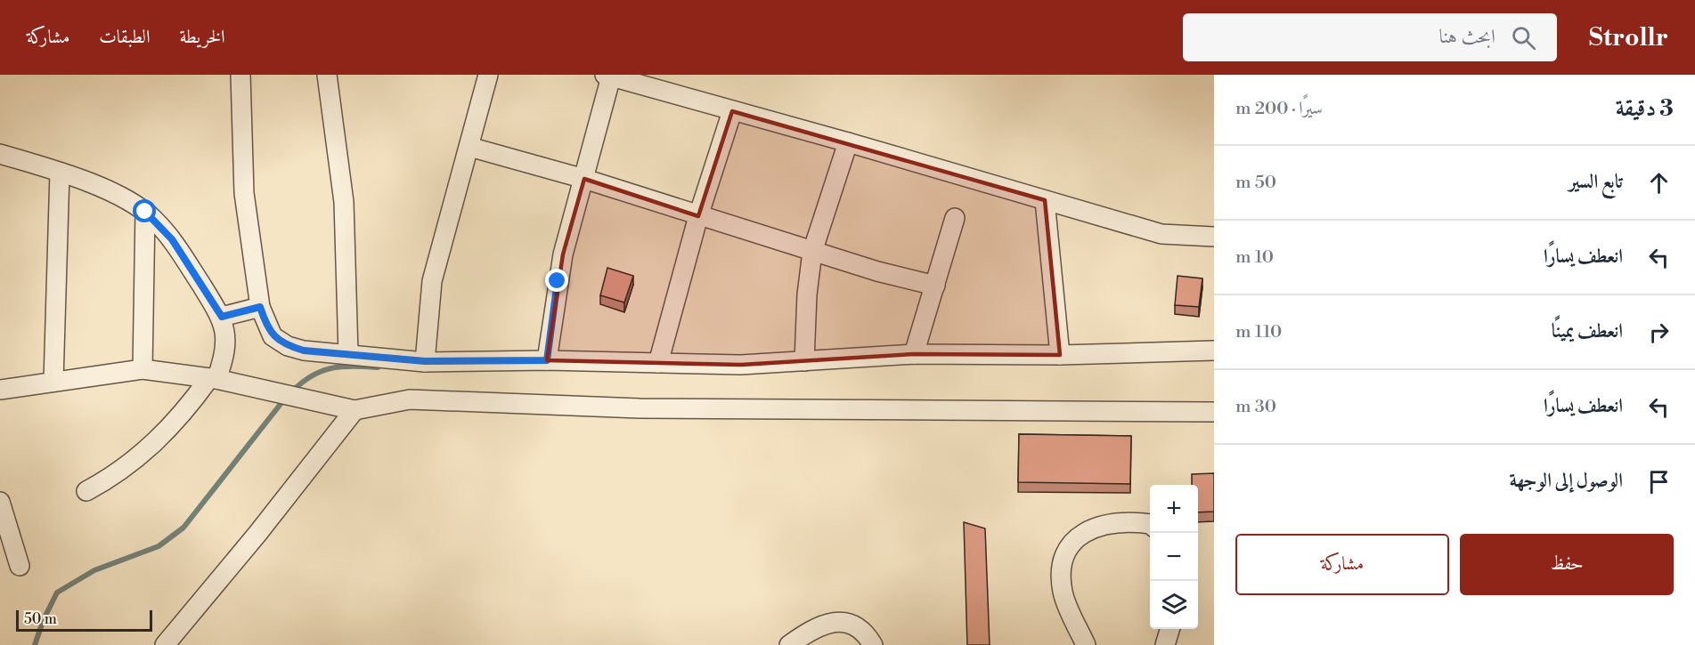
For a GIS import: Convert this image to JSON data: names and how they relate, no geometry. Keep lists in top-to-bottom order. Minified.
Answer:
{"scale_bar":"50 m","page":{"header":"Strollr","search":"ابحث هنا","nav":["الخريطة","الطبقات","مشاركة"],"heading":["3 دقيقة","سيرًا · 200 m"],"list":[["تابع السير","50 m"],["انعطف يسارًا","10 m"],["انعطف يمينًا","110 m"],["انعطف يسارًا","30 m"],"الوصول إلى الوجهة"],"map_buttons":["+","−"],"buttons":["حفظ","مشاركة"],"scale":"50 m"}}
